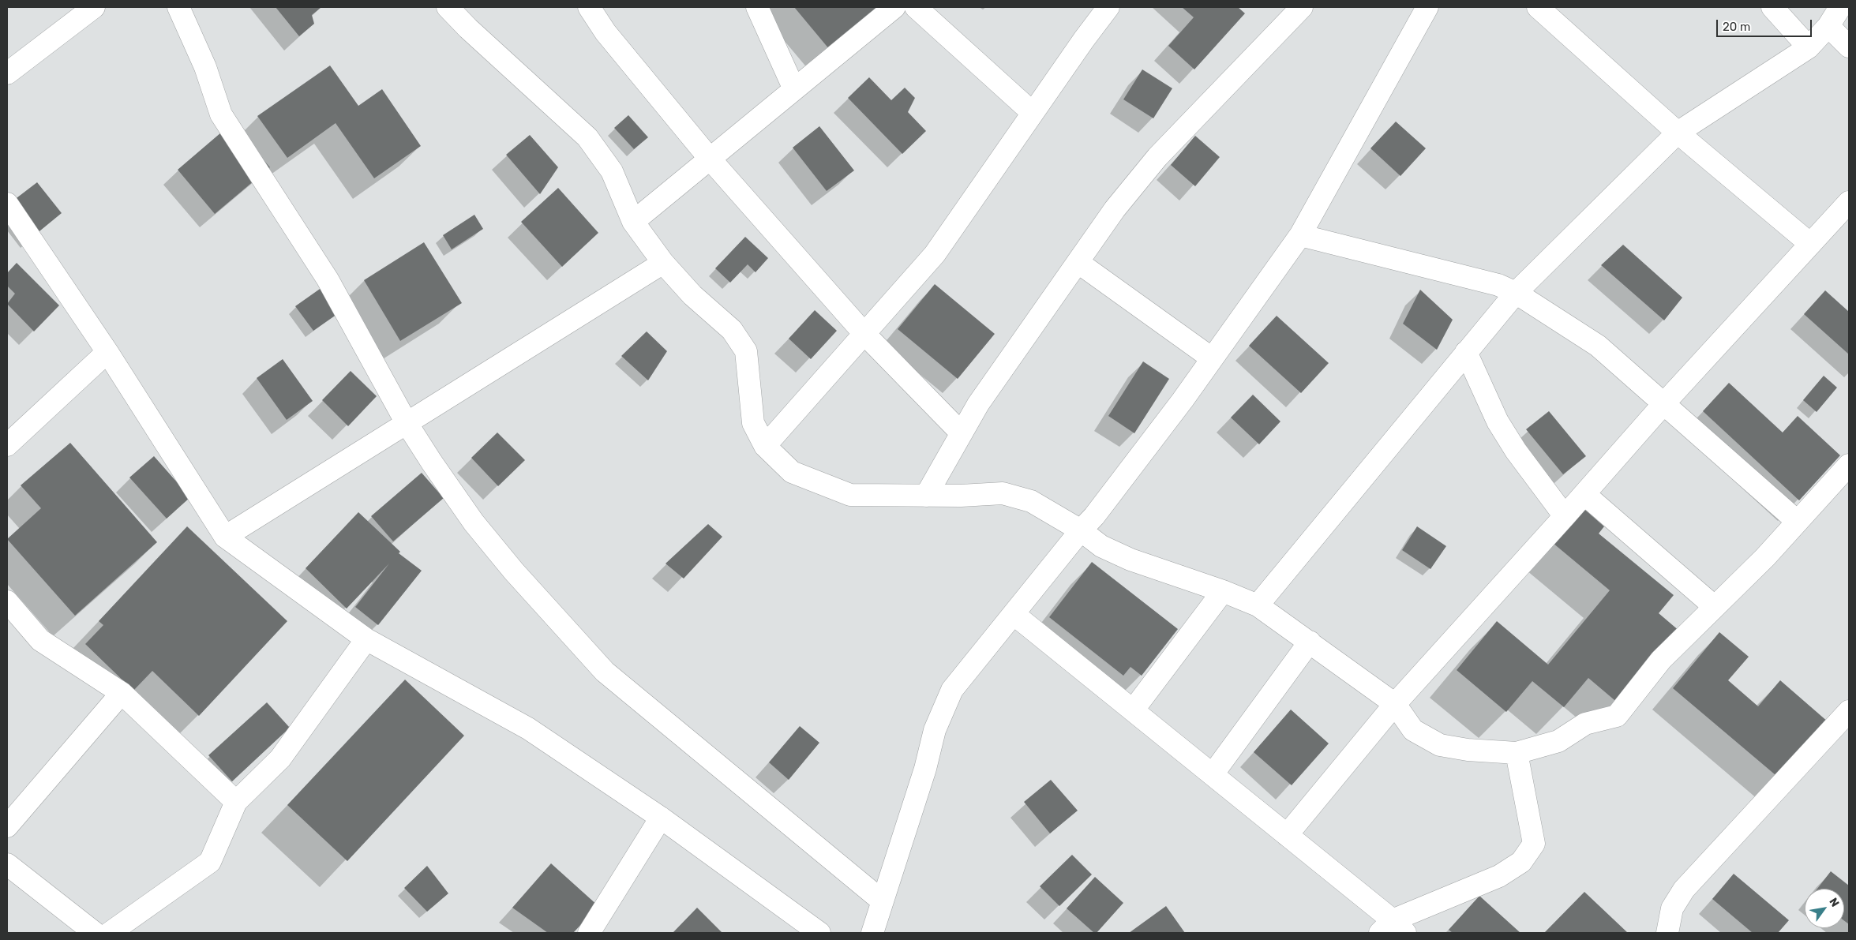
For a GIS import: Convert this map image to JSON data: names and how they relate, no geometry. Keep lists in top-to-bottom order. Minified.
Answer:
{"scale_bar":"20 m","north":"top right"}
